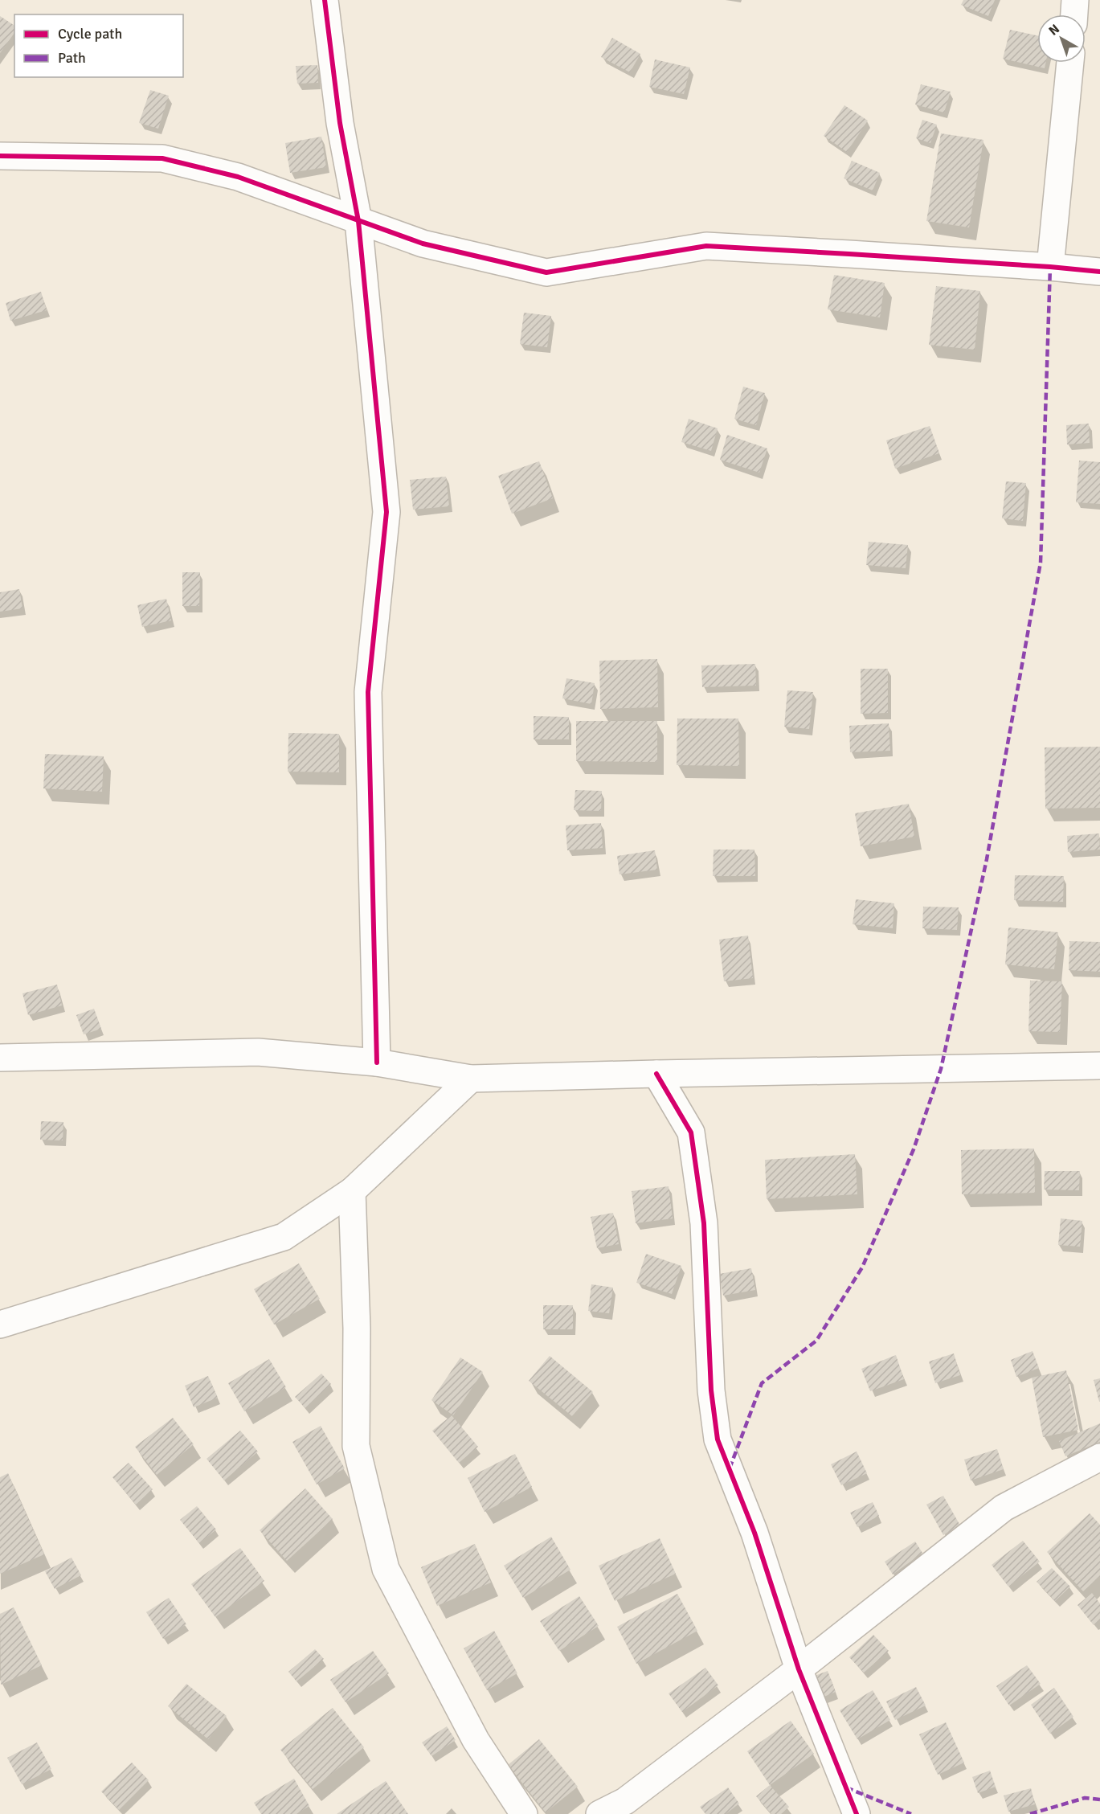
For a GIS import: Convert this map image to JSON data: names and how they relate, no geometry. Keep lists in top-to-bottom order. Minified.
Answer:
{"legend":["Cycle path","Path"],"north":"top left"}
